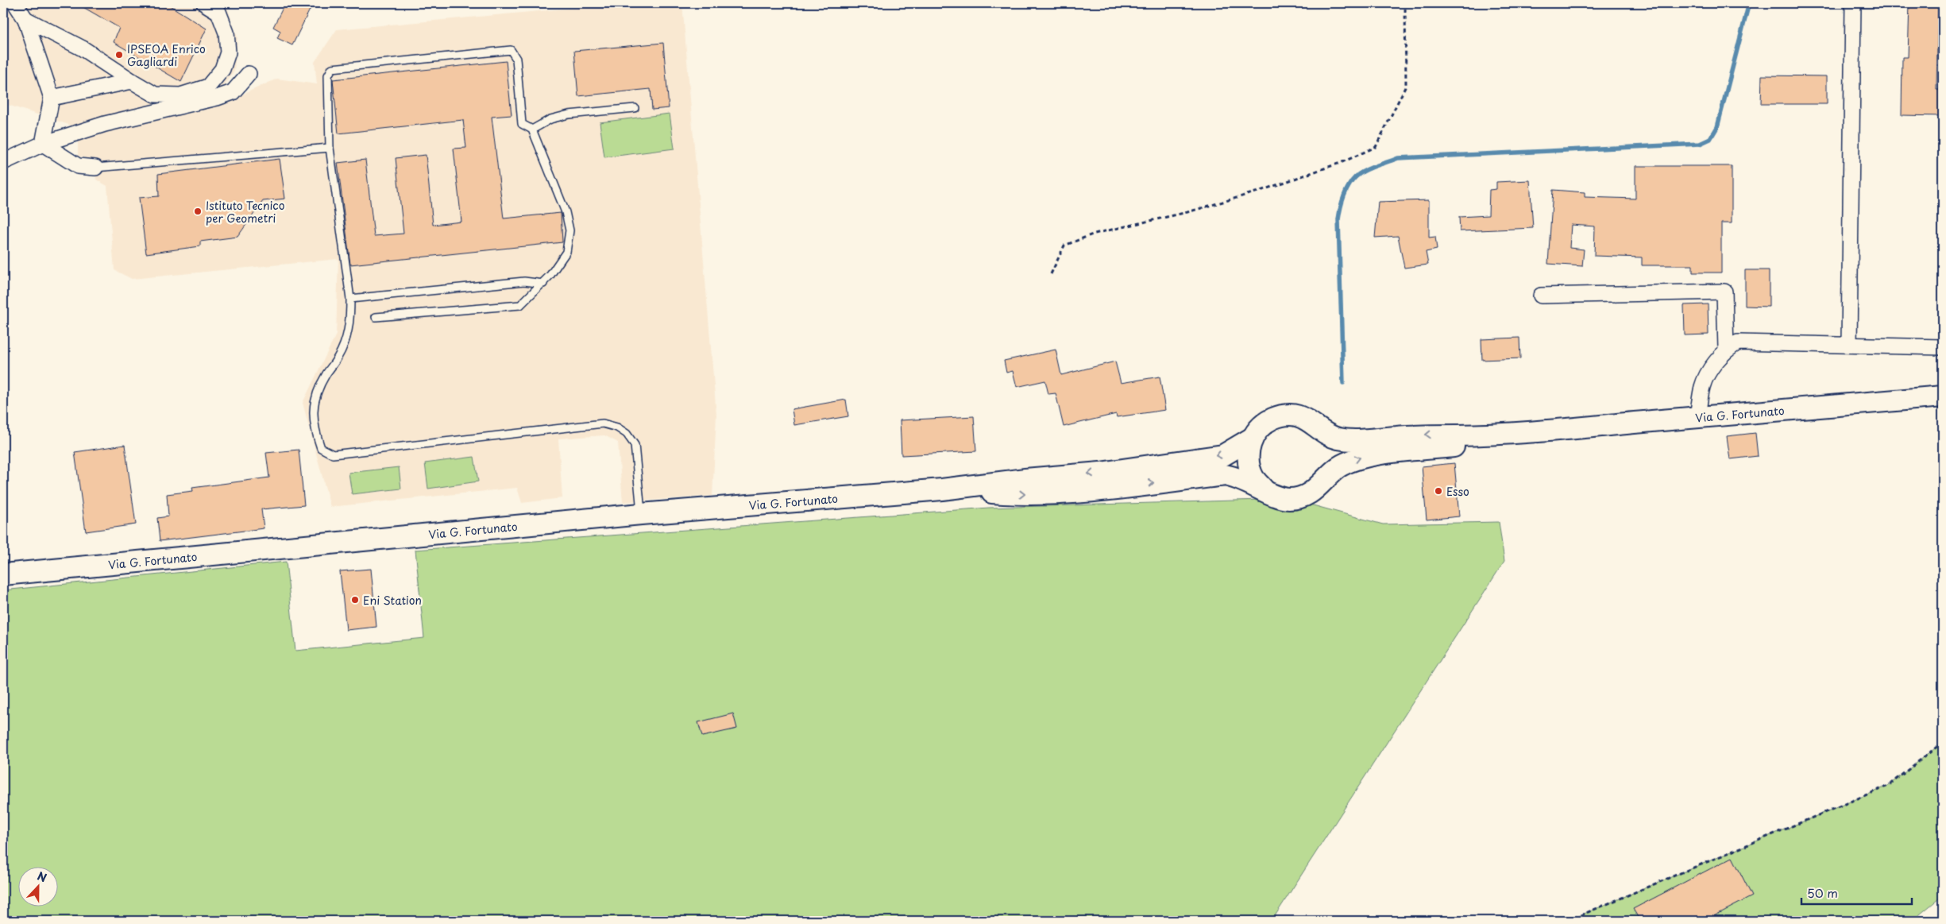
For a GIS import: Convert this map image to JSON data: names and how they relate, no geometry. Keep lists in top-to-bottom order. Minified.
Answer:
{"streets":{"main road":["Via G. Fortunato"]},"places":["IPSEOA Enrico Gagliardi","Istituto Tecnico per Geometri","Esso","Eni Station"],"scale_bar":"50 m","north":"top"}
